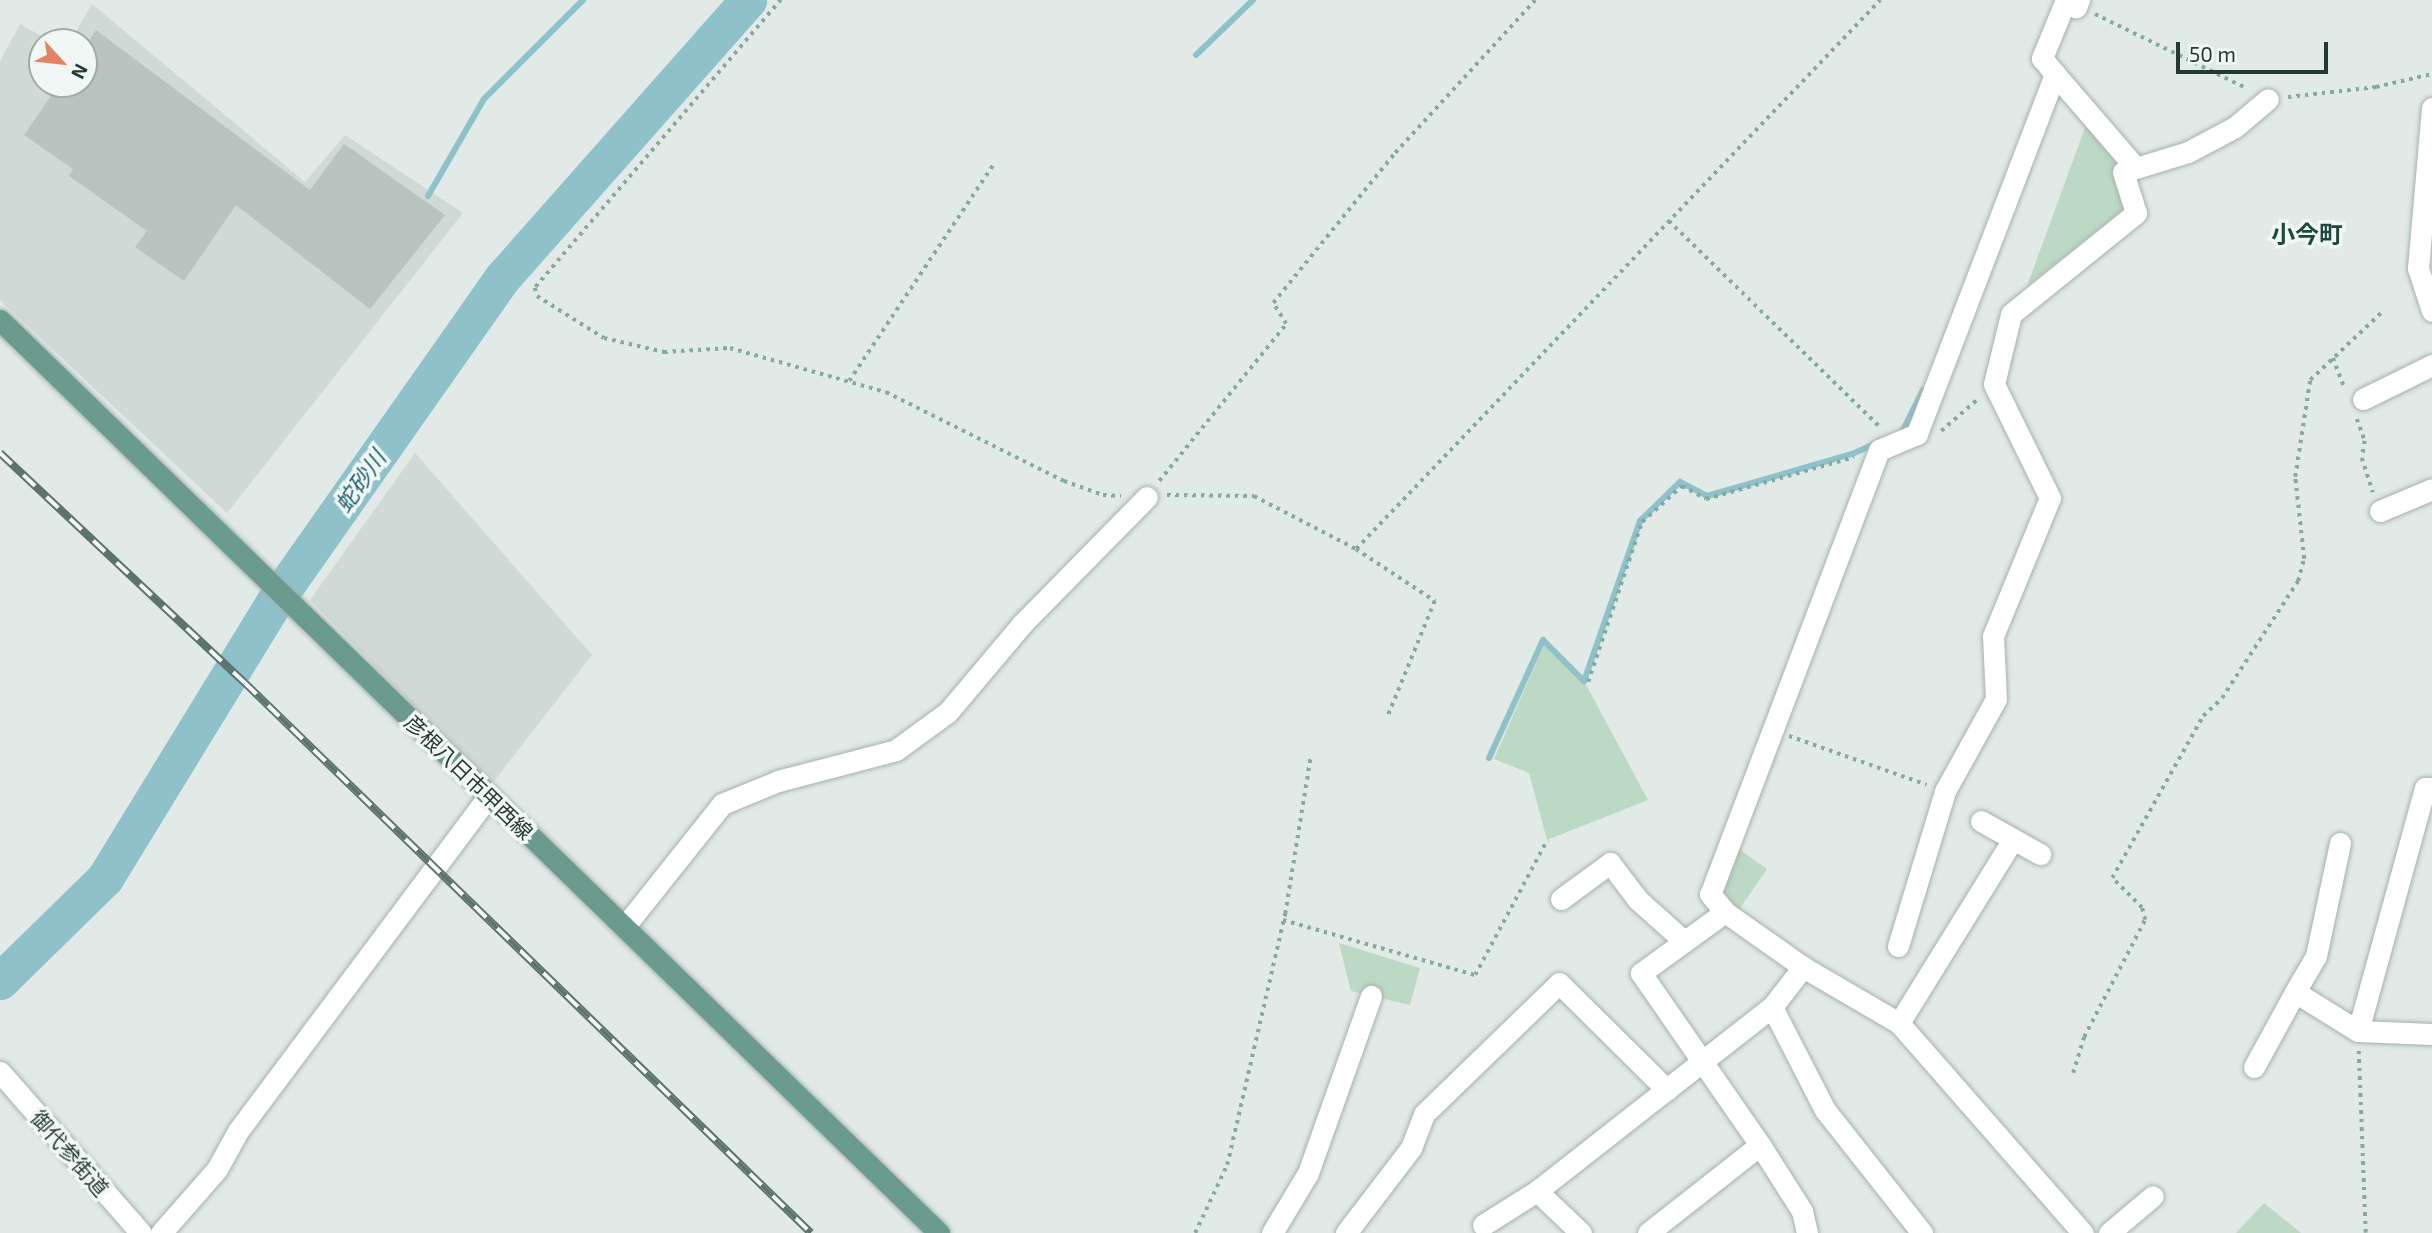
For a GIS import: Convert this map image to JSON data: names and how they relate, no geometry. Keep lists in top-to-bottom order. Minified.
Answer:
{"streets":{"main road":["彦根八日市甲西線"],"street":["御代参街道"]},"districts":["小今町"],"water":["蛇砂川"],"scale_bar":"50 m","north":"bottom right"}
